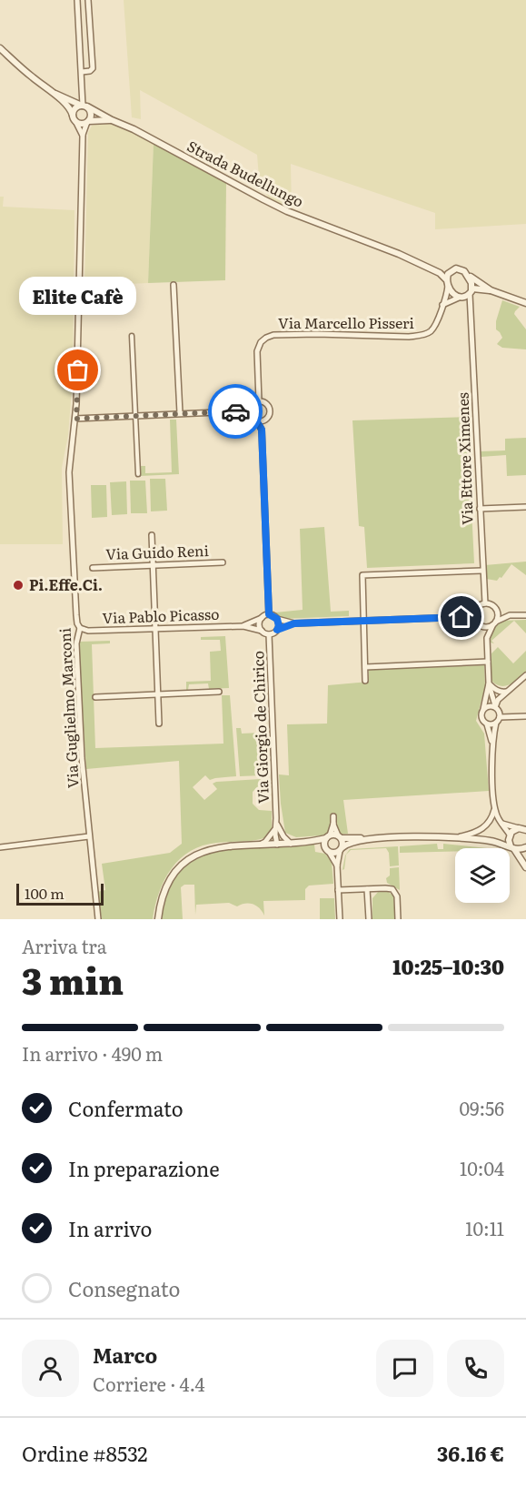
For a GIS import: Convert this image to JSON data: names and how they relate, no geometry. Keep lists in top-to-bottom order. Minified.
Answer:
{"streets":{"street":["Strada Budellungo","Via Marcello Pisseri","Via Ettore Ximenes","Via Guido Reni","Via Pablo Picasso","Via Guglielmo Marconi","Via Giorgio de Chirico"]},"crossings":[["Strada Budellungo","Via Marcello Pisseri"],["Strada Budellungo","Via Ettore Ximenes"],["Strada Budellungo","Via Guglielmo Marconi"],["Via Marcello Pisseri","Via Ettore Ximenes"],["Via Pablo Picasso","Via Guglielmo Marconi"],["Via Pablo Picasso","Via Giorgio de Chirico"]],"places":["Elite Cafè","Pi.Effe.Ci."],"scale_bar":"100 m","page":{"bubble":"Elite Cafè","scale":"100 m","heading":["3 min","Arriva tra","10:25–10:30"],"panel":["Marco","Corriere · 4.4","Ordine #8532","36.16 €"],"bar":"In arrivo · 490 m","list":[["Confermato","09:56"],["In preparazione","10:04"],["In arrivo","10:11"],"Consegnato"]}}
